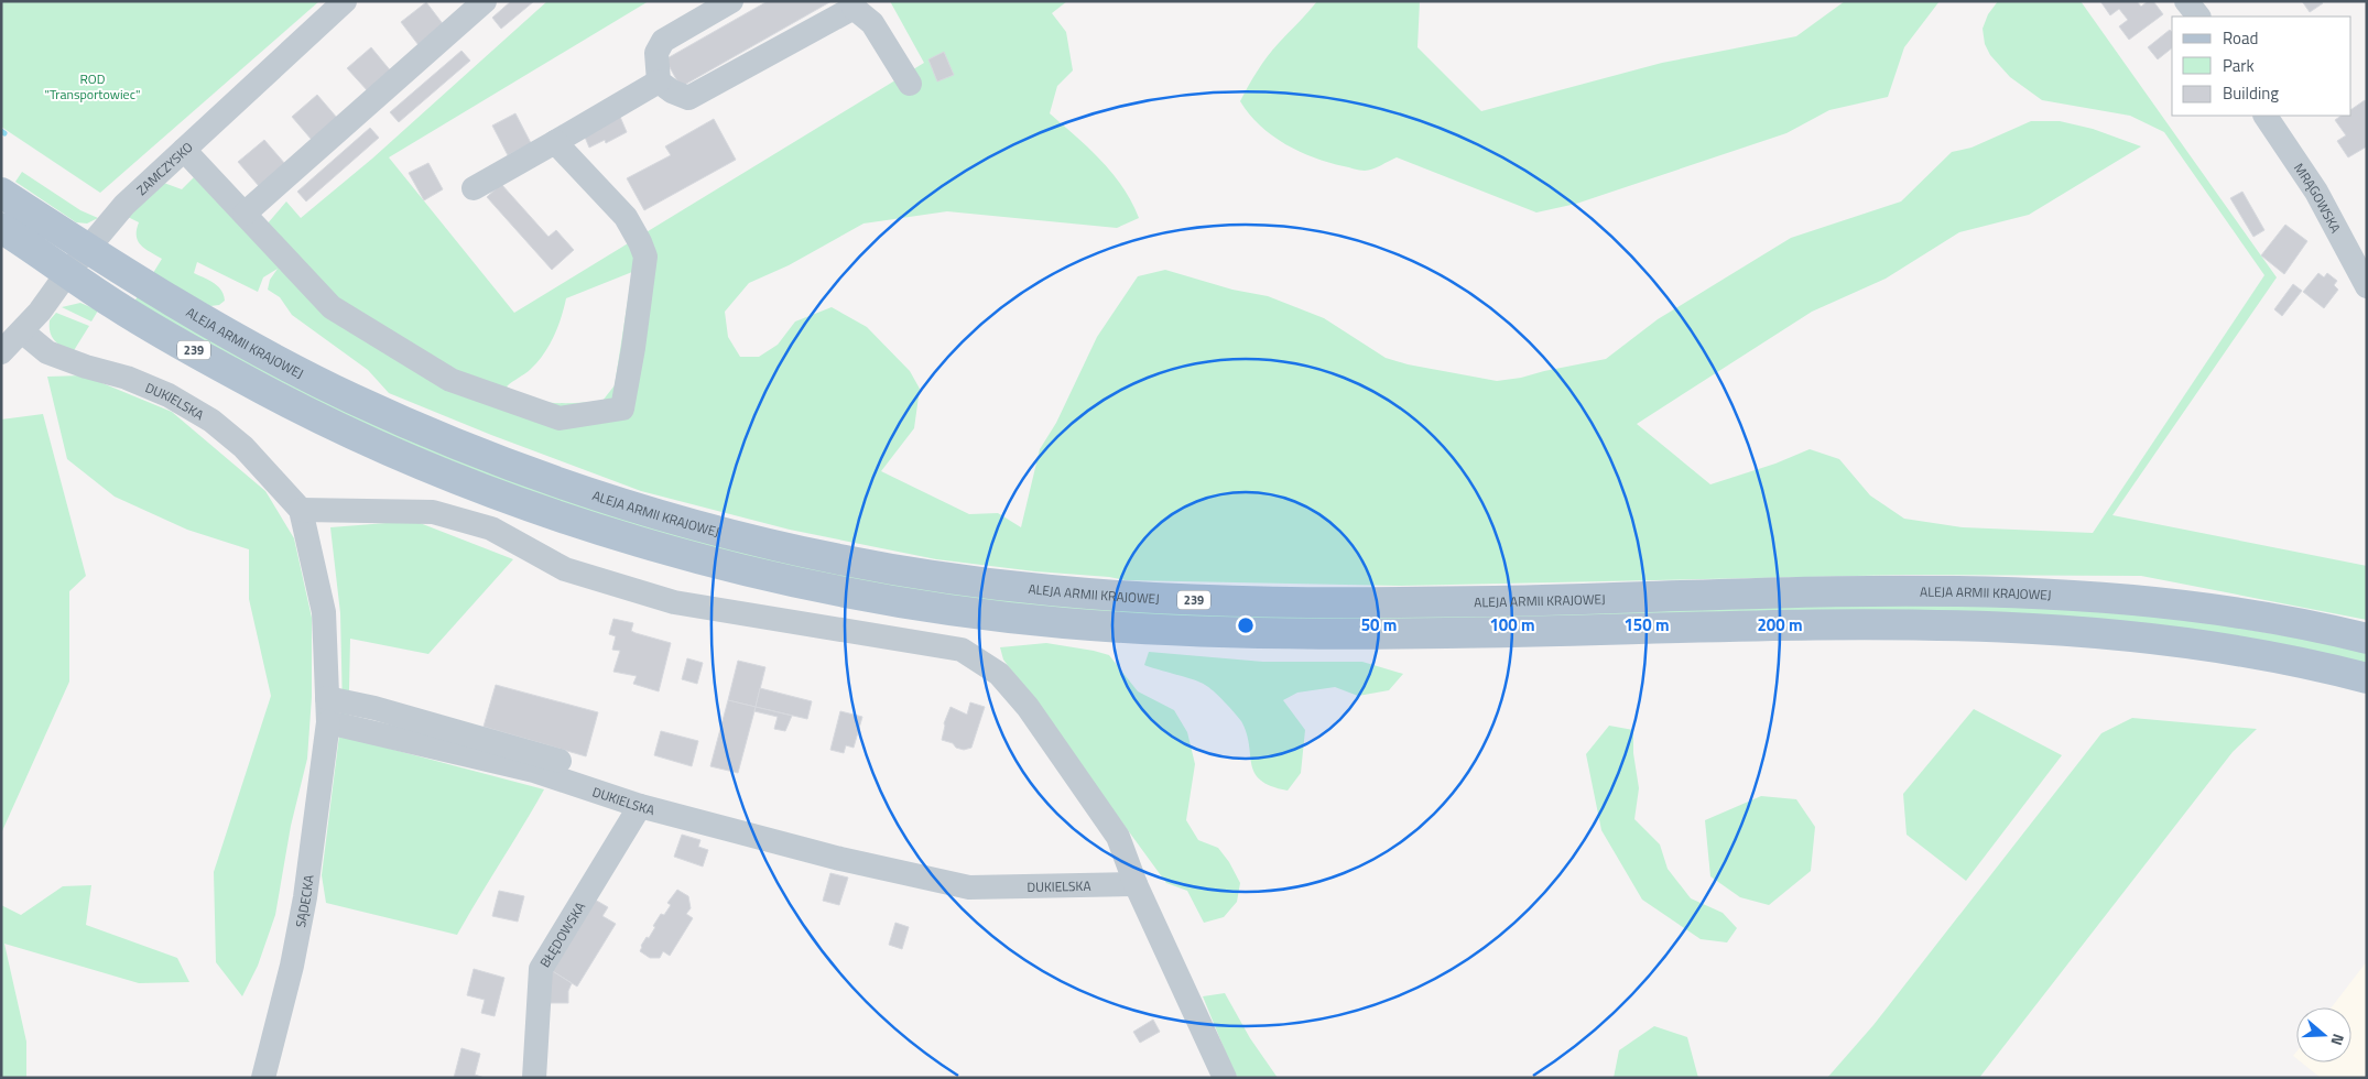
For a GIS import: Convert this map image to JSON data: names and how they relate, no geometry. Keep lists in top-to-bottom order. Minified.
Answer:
{"streets":{"main road":["ALEJA ARMII KRAJOWEJ","239"],"street":["ZAMCZYSKO","MRĄGOWSKA","DUKIELSKA","SĄDECKA","BŁĘDOWSKA"]},"crossings":[["ZAMCZYSKO","ALEJA ARMII KRAJOWEJ"],["ZAMCZYSKO","239"],["ZAMCZYSKO","DUKIELSKA"],["DUKIELSKA","SĄDECKA"],["DUKIELSKA","BŁĘDOWSKA"]],"parks":["ROD \"Transportowiec\""],"legend":["Road","Park","Building"],"north":"right","rings":["50 m","100 m","150 m","200 m"]}
